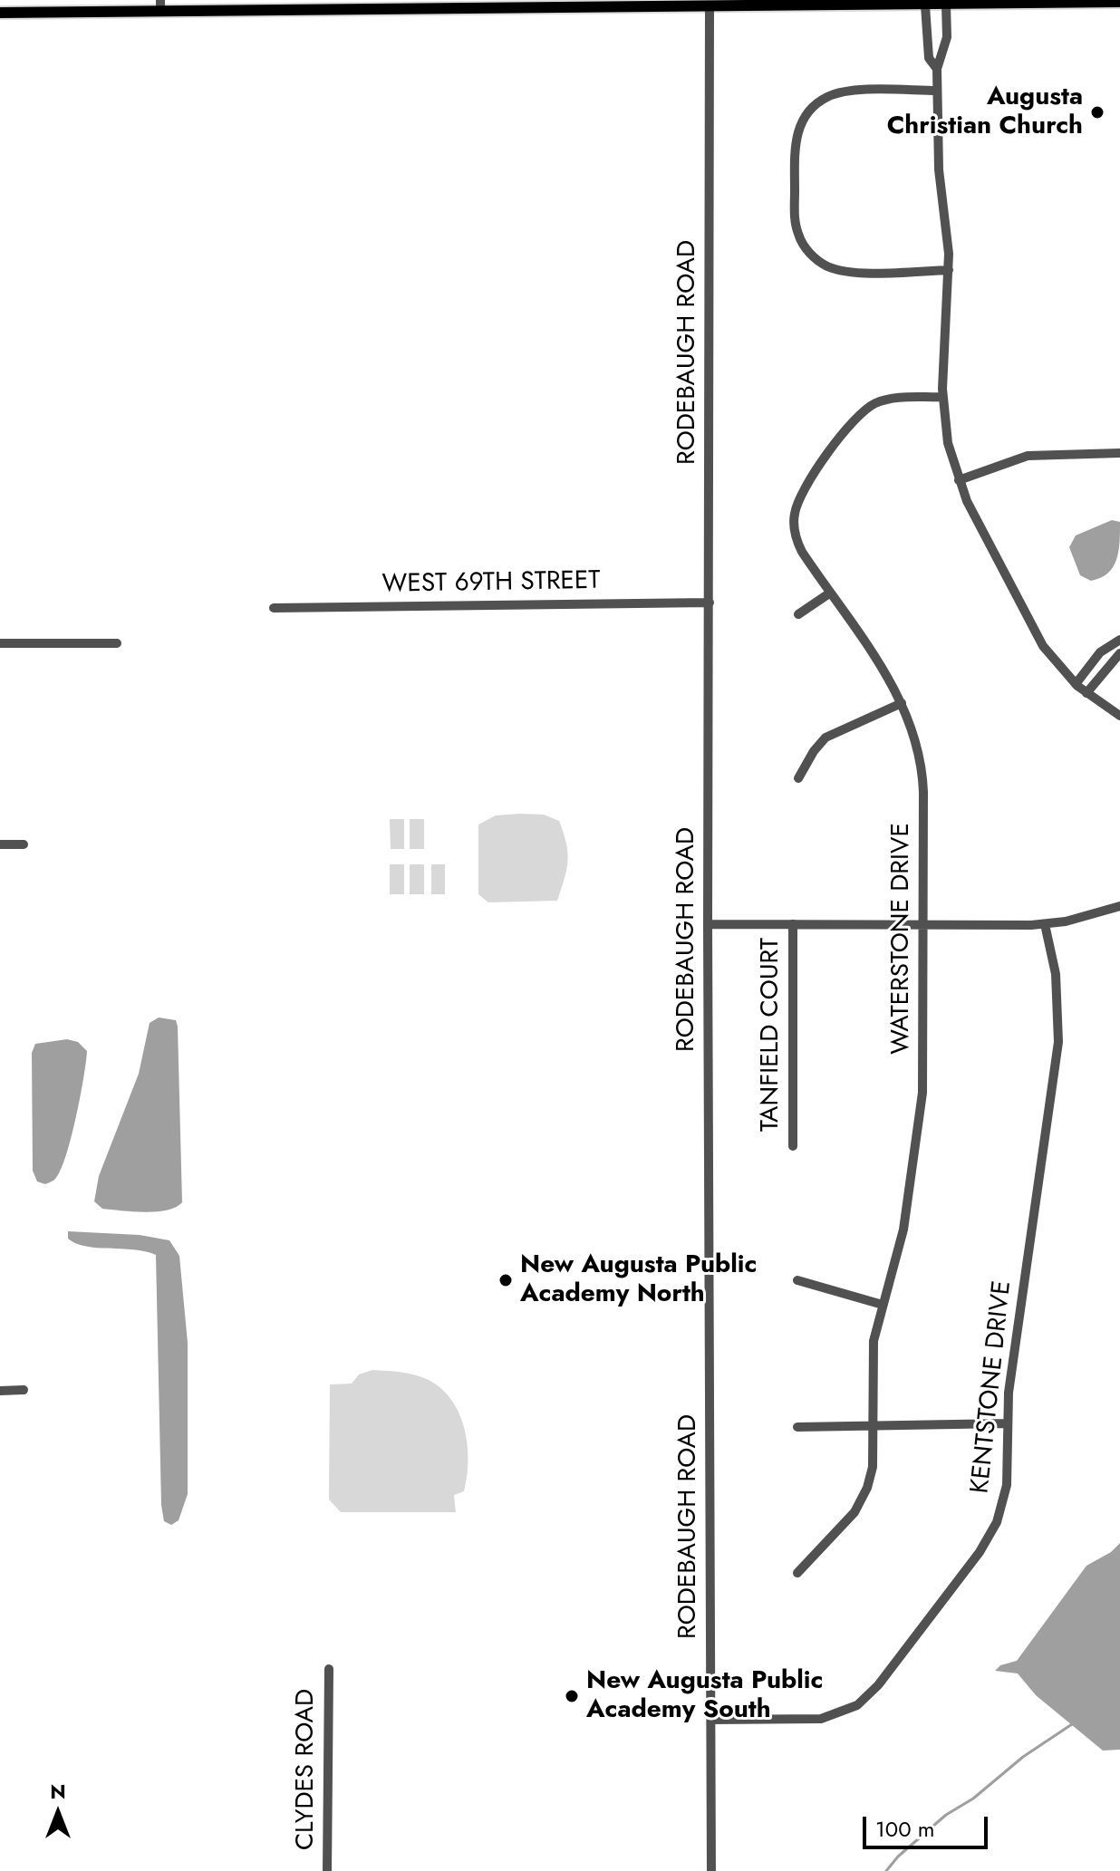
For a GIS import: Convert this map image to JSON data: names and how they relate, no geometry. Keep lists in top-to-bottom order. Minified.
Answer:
{"streets":{"street":["RODEBAUGH ROAD","WEST 69TH STREET","WATERSTONE DRIVE","TANFIELD COURT","KENTSTONE DRIVE","CLYDES ROAD"]},"crossings":[["RODEBAUGH ROAD","WEST 69TH STREET"],["RODEBAUGH ROAD","KENTSTONE DRIVE"]],"places":["Augusta Christian Church","New Augusta Public Academy North","New Augusta Public Academy South"],"scale_bar":"100 m","north":"top"}
